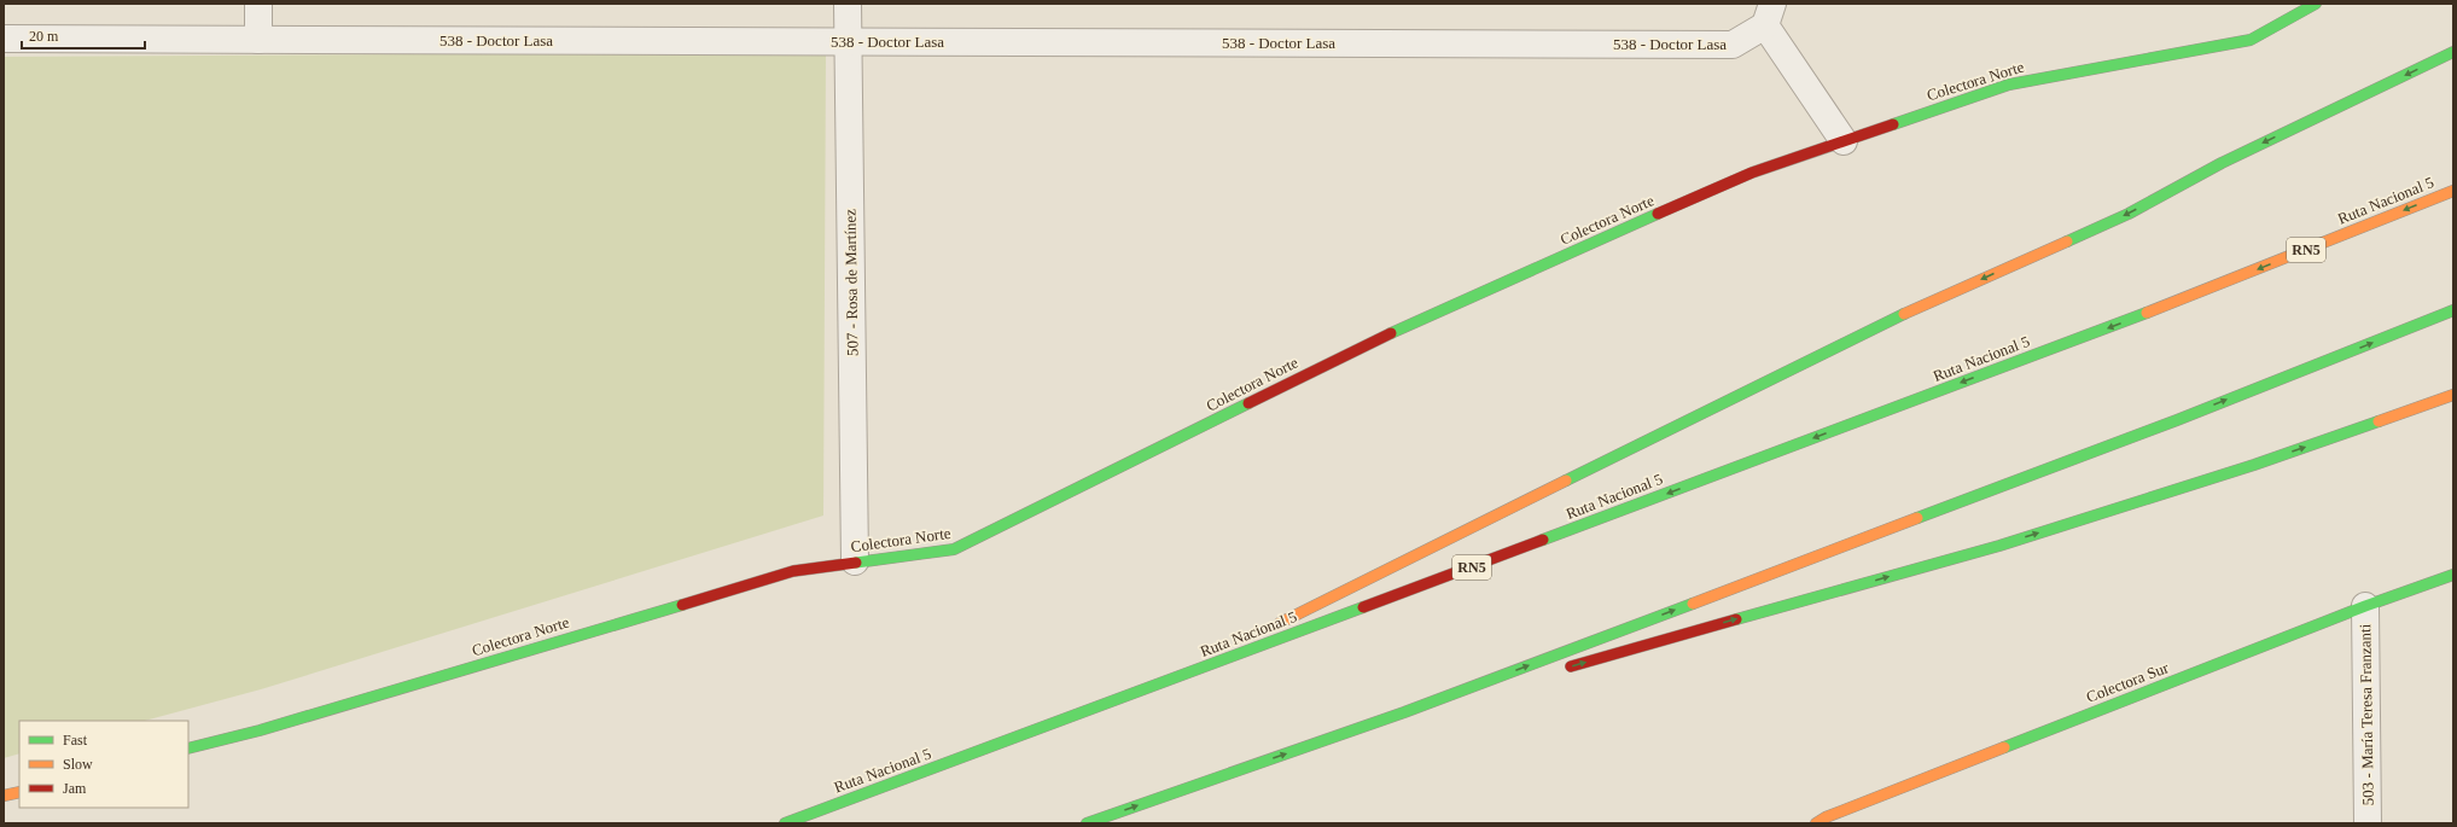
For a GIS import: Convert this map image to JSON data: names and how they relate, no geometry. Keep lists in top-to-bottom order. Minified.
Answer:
{"streets":{"main road":["Colectora Norte","Ruta Nacional 5","RN5","Colectora Sur"],"street":["538 - Doctor Lasa","507 - Rosa de Martínez","503 - María Teresa Franzanti"]},"crossings":[["538 - Doctor Lasa","507 - Rosa de Martínez"],["Colectora Norte","507 - Rosa de Martínez"],["Colectora Sur","503 - María Teresa Franzanti"]],"legend":["Fast","Slow","Jam"],"scale_bar":"20 m"}
